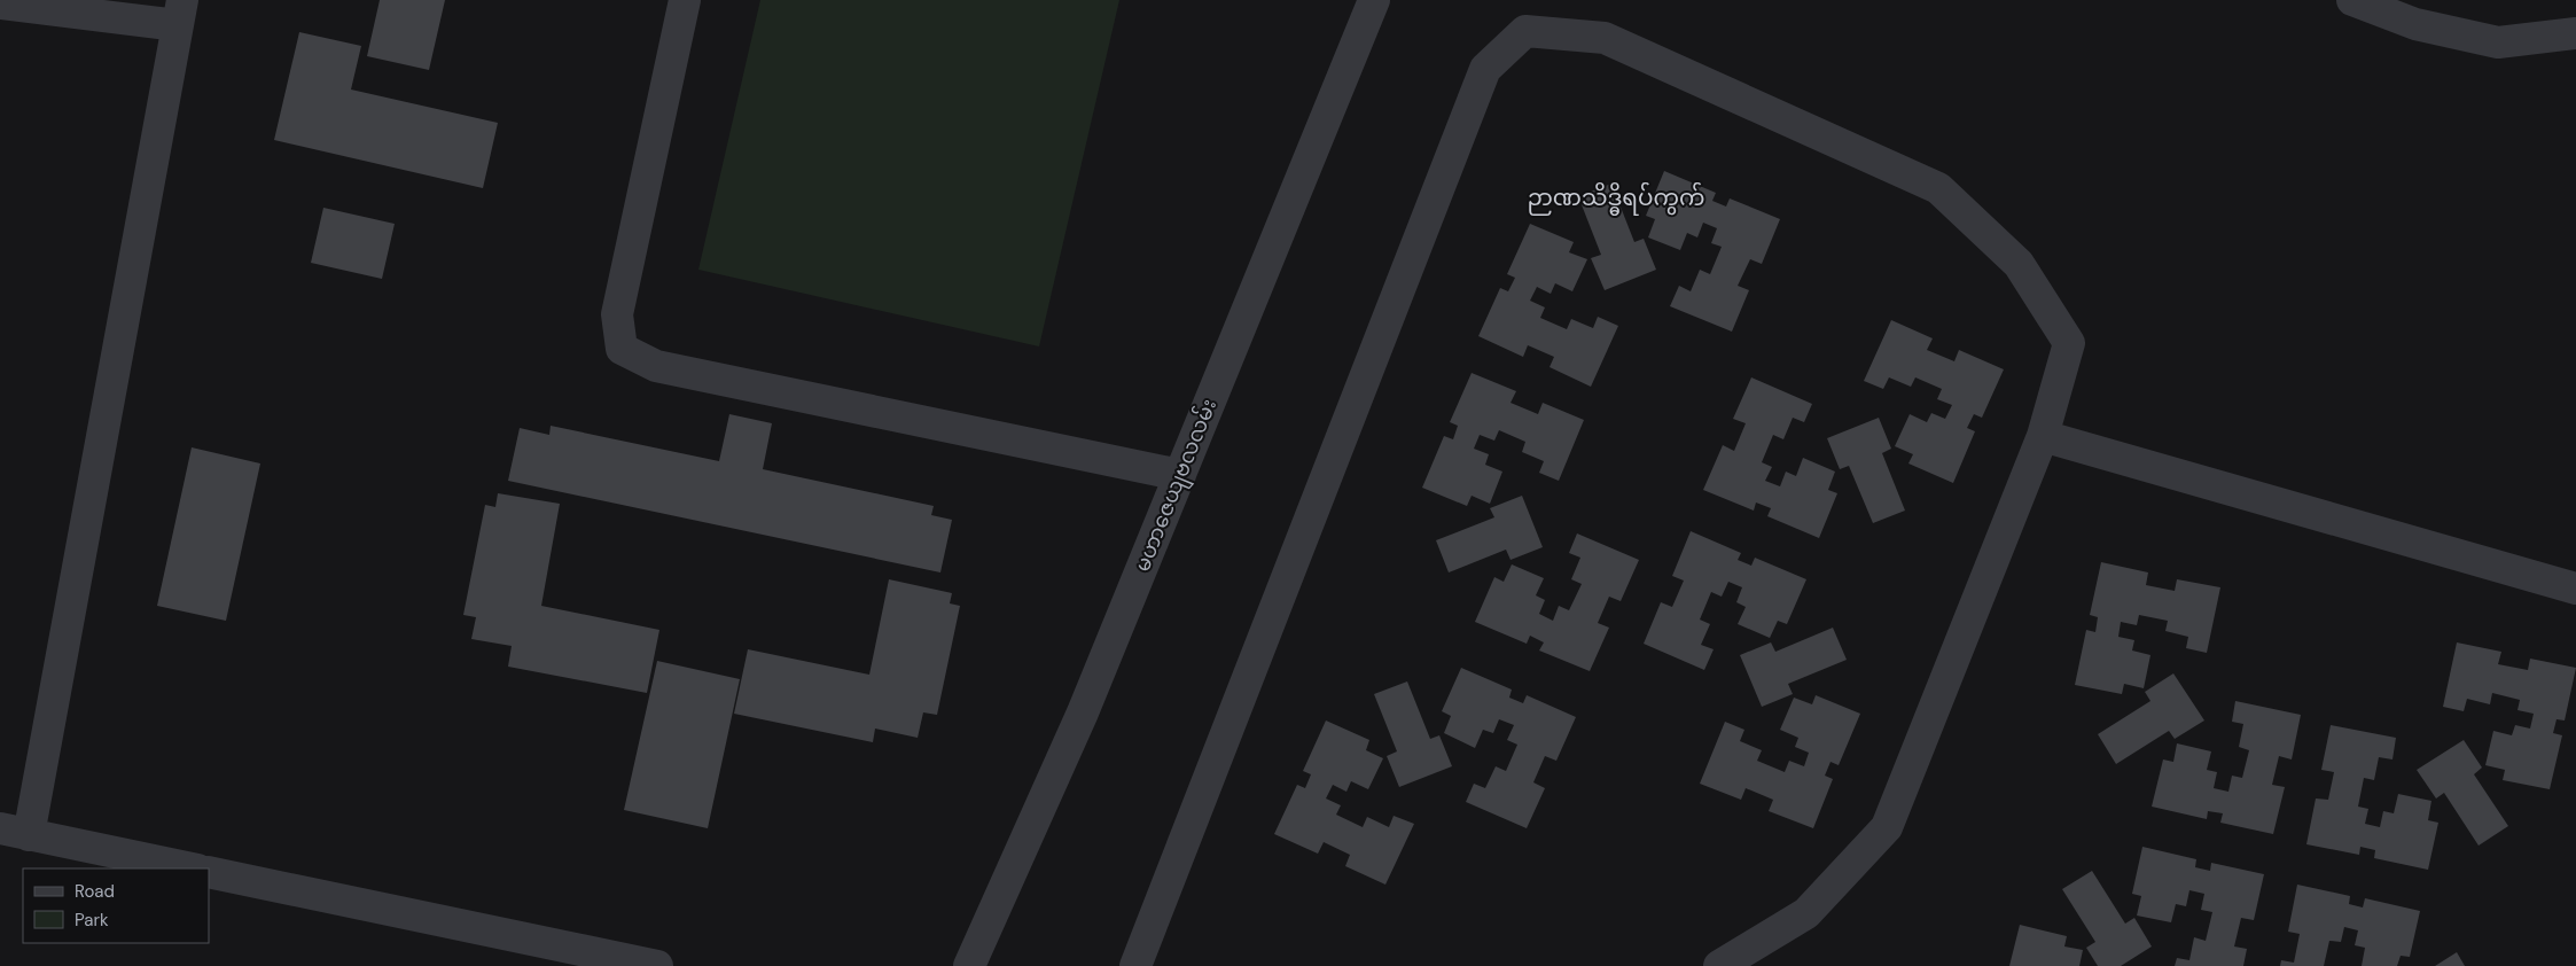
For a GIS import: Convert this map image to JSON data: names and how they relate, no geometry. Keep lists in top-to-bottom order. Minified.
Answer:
{"streets":{"street":["မဟာဇေယျဗလလမ်း"]},"districts":["ဉာဏသိဒ္ဓိရပ်ကွက်"],"legend":["Road","Park"]}
